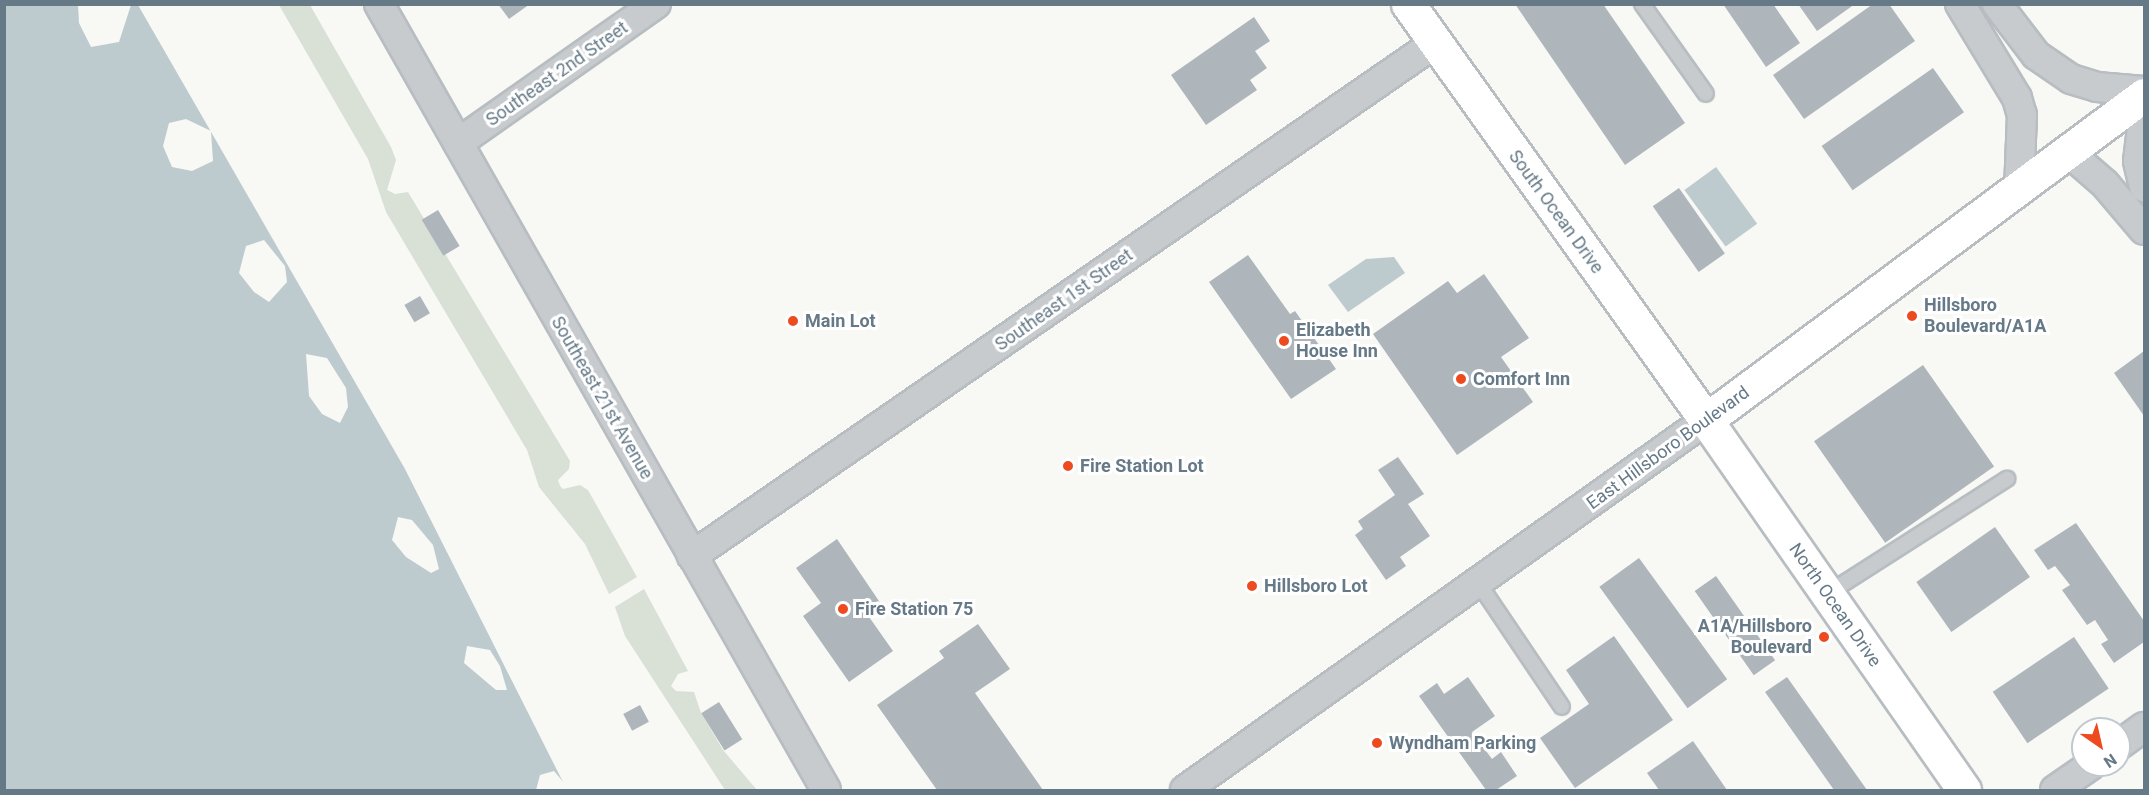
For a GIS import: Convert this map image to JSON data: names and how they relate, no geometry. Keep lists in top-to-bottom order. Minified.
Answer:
{"streets":{"main road":["South Ocean Drive","East Hillsboro Boulevard","North Ocean Drive"],"street":["Southeast 2nd Street","Southeast 1st Street","Southeast 21st Avenue"]},"crossings":[["Southeast 2nd Street","Southeast 21st Avenue"],["South Ocean Drive","Southeast 1st Street"],["South Ocean Drive","East Hillsboro Boulevard"],["South Ocean Drive","North Ocean Drive"],["Southeast 1st Street","Southeast 21st Avenue"],["East Hillsboro Boulevard","North Ocean Drive"]],"places":["Hillsboro Boulevard/A1A","Main Lot","Elizabeth House Inn","Comfort Inn","Fire Station Lot","Hillsboro Lot","Fire Station 75","A1A/Hillsboro Boulevard","Wyndham Parking"],"north":"bottom right"}
